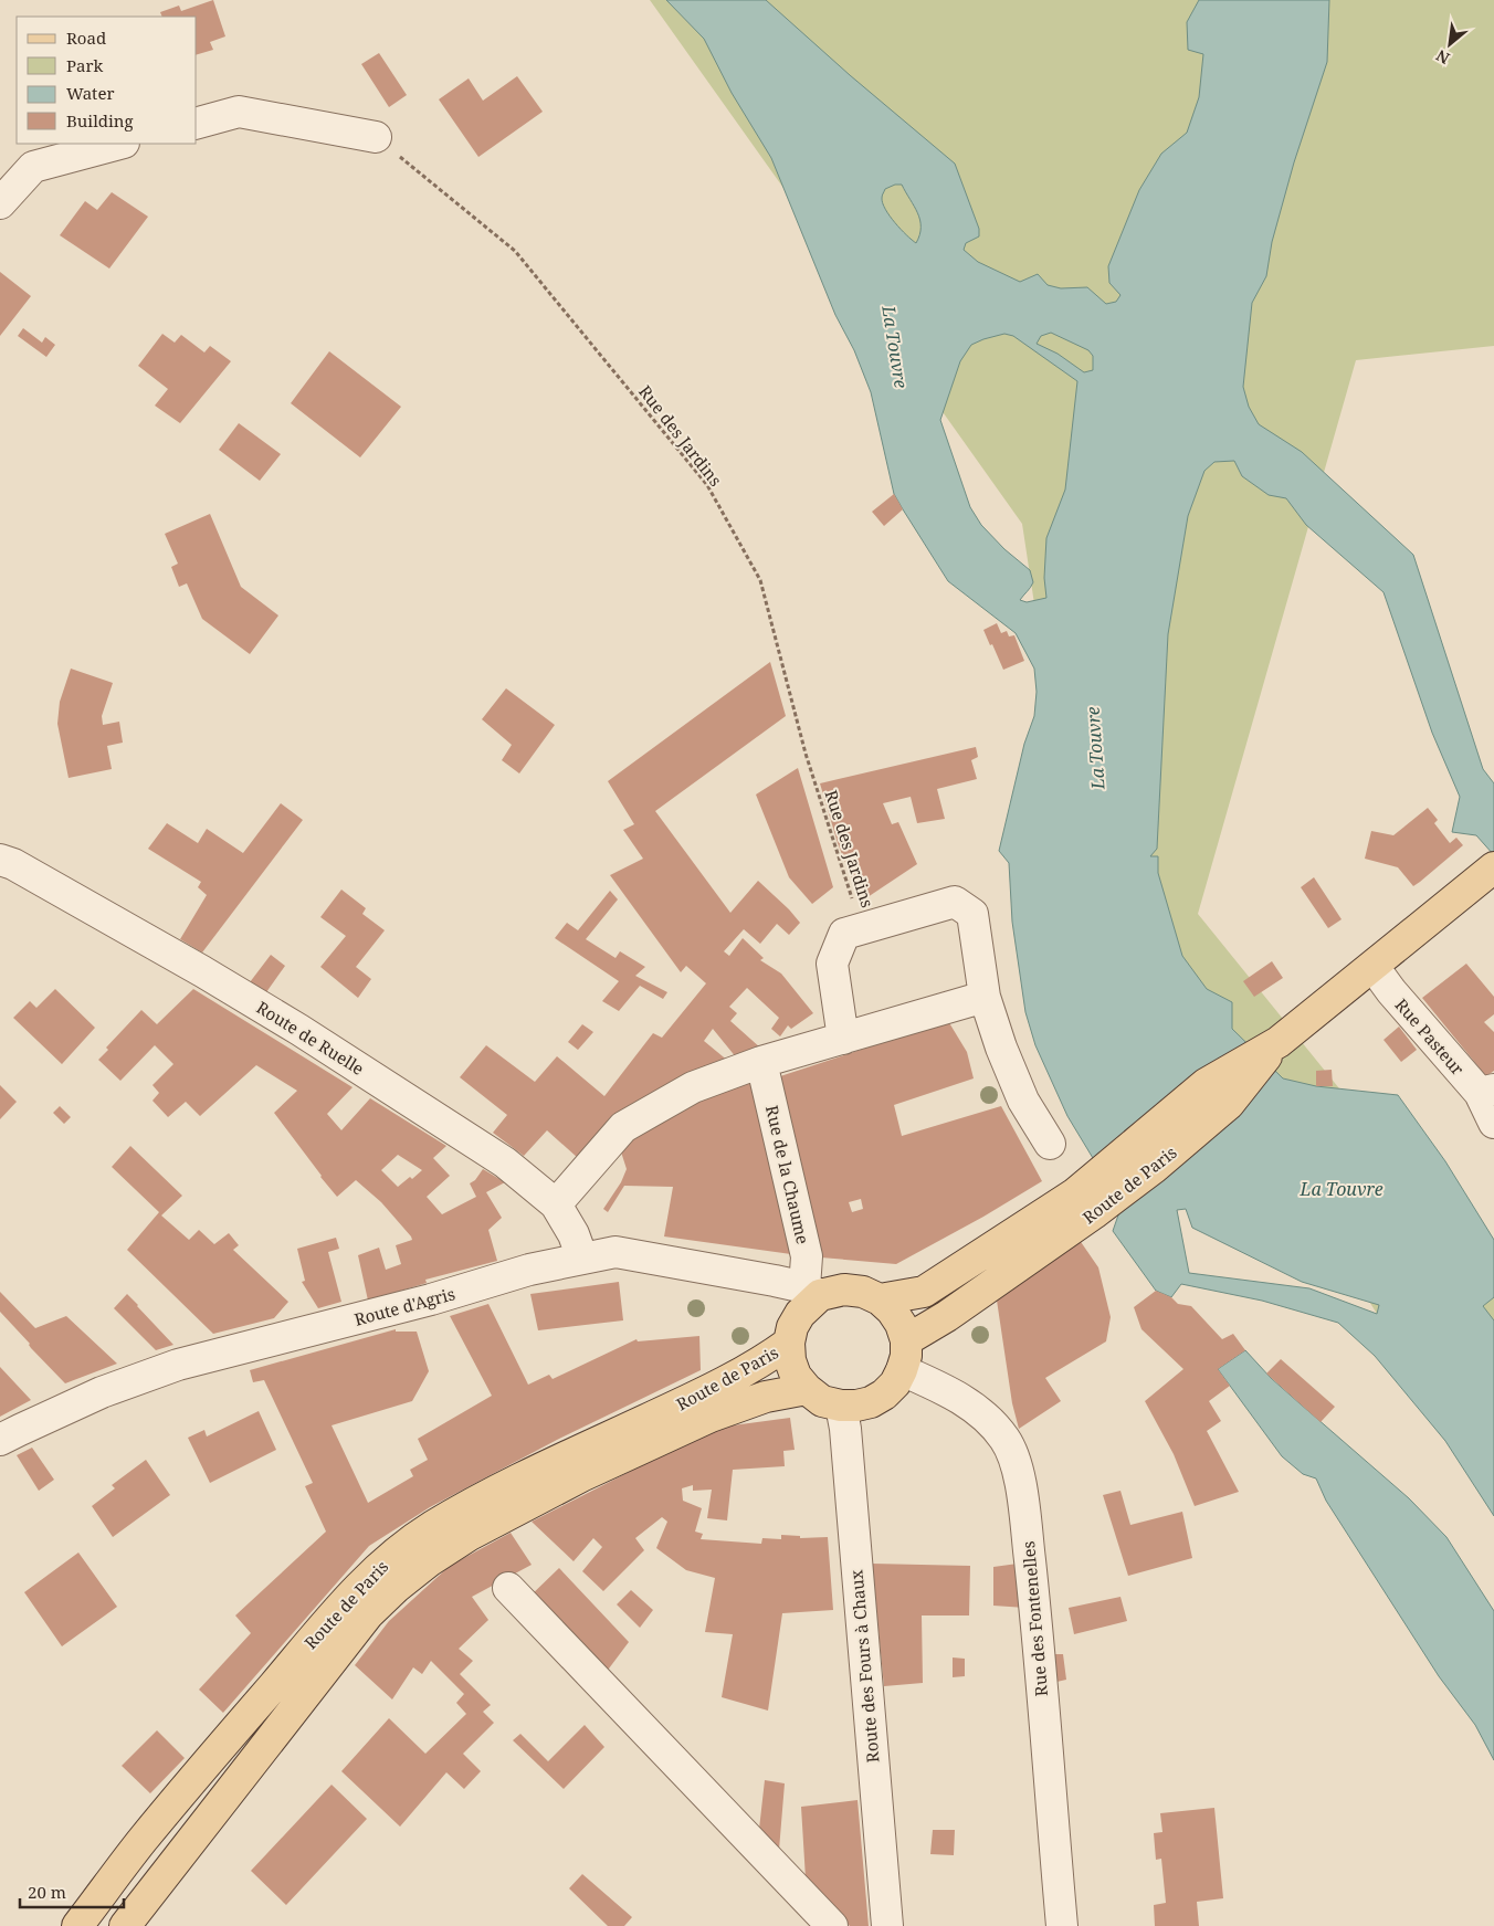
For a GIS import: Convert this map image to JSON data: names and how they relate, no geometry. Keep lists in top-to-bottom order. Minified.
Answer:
{"streets":{"main road":["Route de Paris"],"street":["Rue Pasteur","Route de Ruelle","Rue de la Chaume","Route d'Agris","Rue des Fontenelles","Route des Fours à Chaux"],"path":["Rue des Jardins"]},"crossings":[["Route de Ruelle","Route d'Agris"],["Rue de la Chaume","Route de Paris"],["Rue de la Chaume","Route d'Agris"],["Rue de la Chaume","Rue des Fontenelles"],["Rue de la Chaume","Route des Fours à Chaux"],["Route de Paris","Route d'Agris"],["Route de Paris","Rue des Fontenelles"],["Route de Paris","Route des Fours à Chaux"],["Route d'Agris","Rue des Fontenelles"],["Route d'Agris","Route des Fours à Chaux"],["Rue des Fontenelles","Route des Fours à Chaux"]],"water":["La Touvre"],"legend":["Road","Park","Water","Building"],"scale_bar":"20 m","north":"bottom left"}
